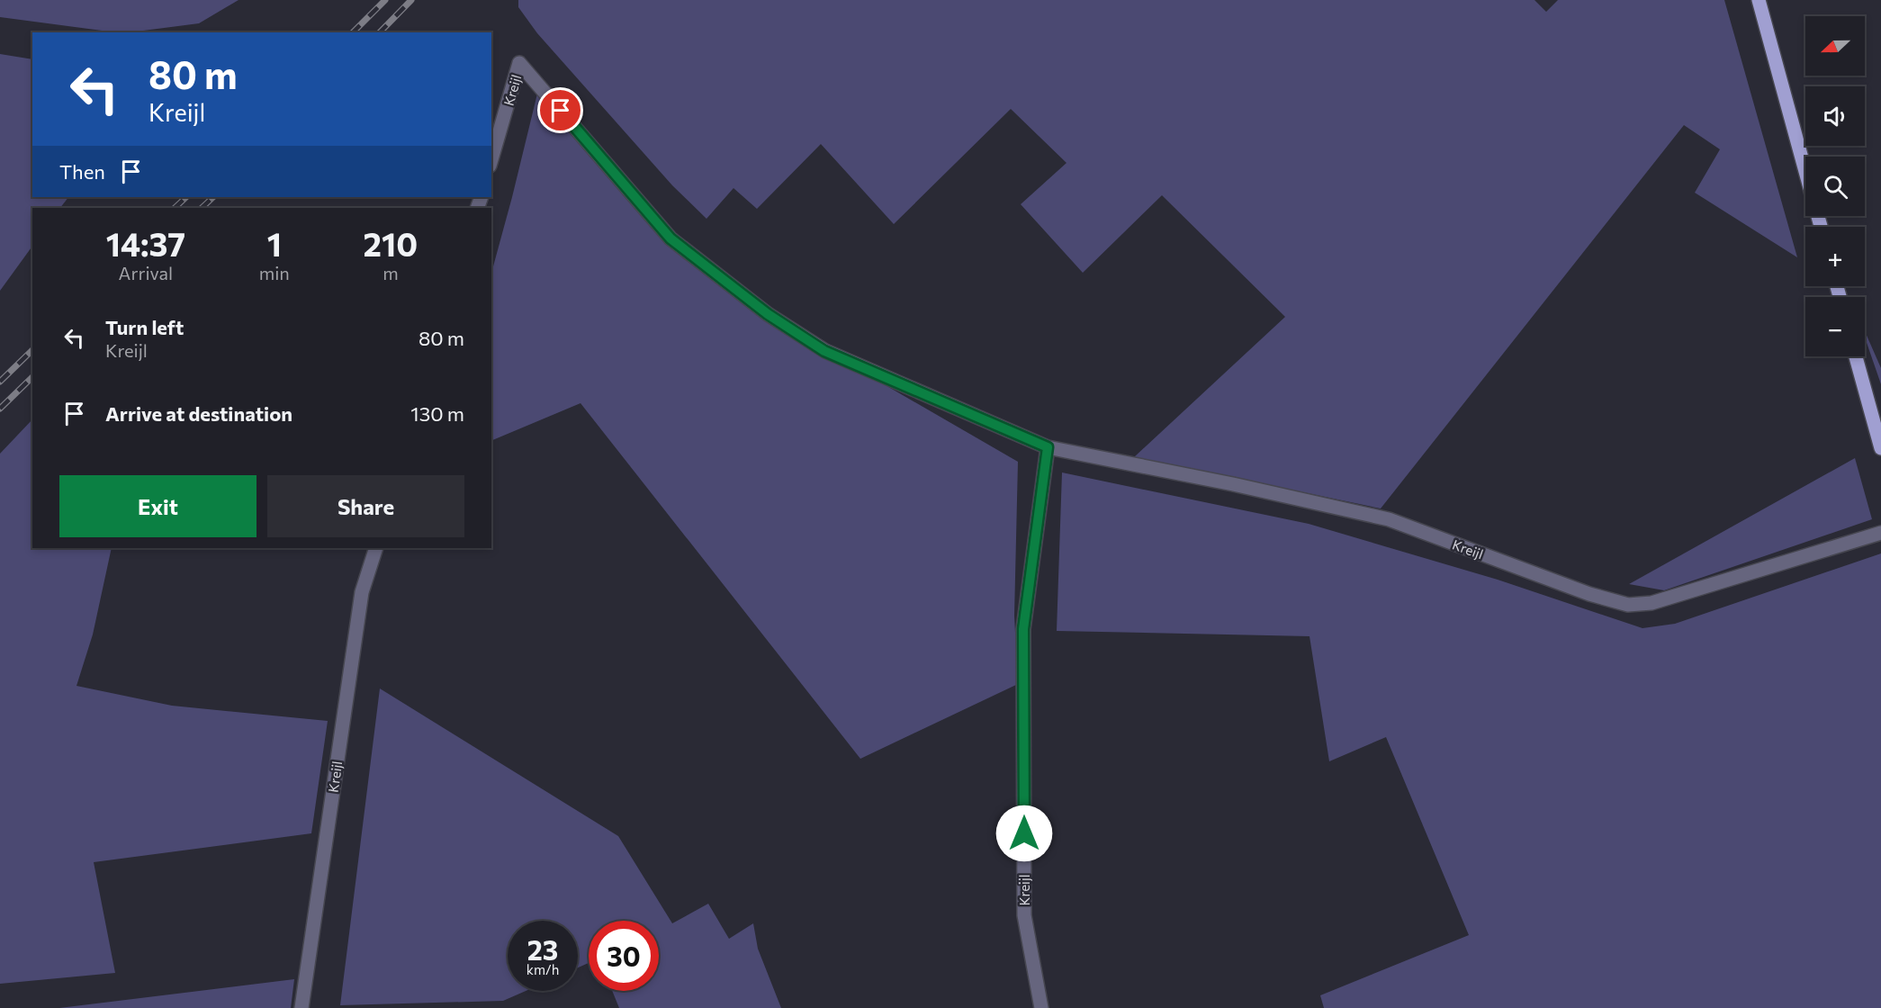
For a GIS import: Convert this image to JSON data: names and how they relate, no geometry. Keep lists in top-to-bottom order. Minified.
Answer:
{"streets":{"street":["Kreijl"]},"north":"left","page":{"map_buttons":["+","−"],"turn":["80 m","Kreijl"],"then":"Then","eta":["14:37","Arrival","1","min","210","m"],"list":[{"name":"Turn left","note":"Kreijl","value":"80 m"},{"name":"Arrive at destination","value":"130 m"}],"buttons":["Exit","Share"],"speed":"23 km/h","limit":"30"}}
